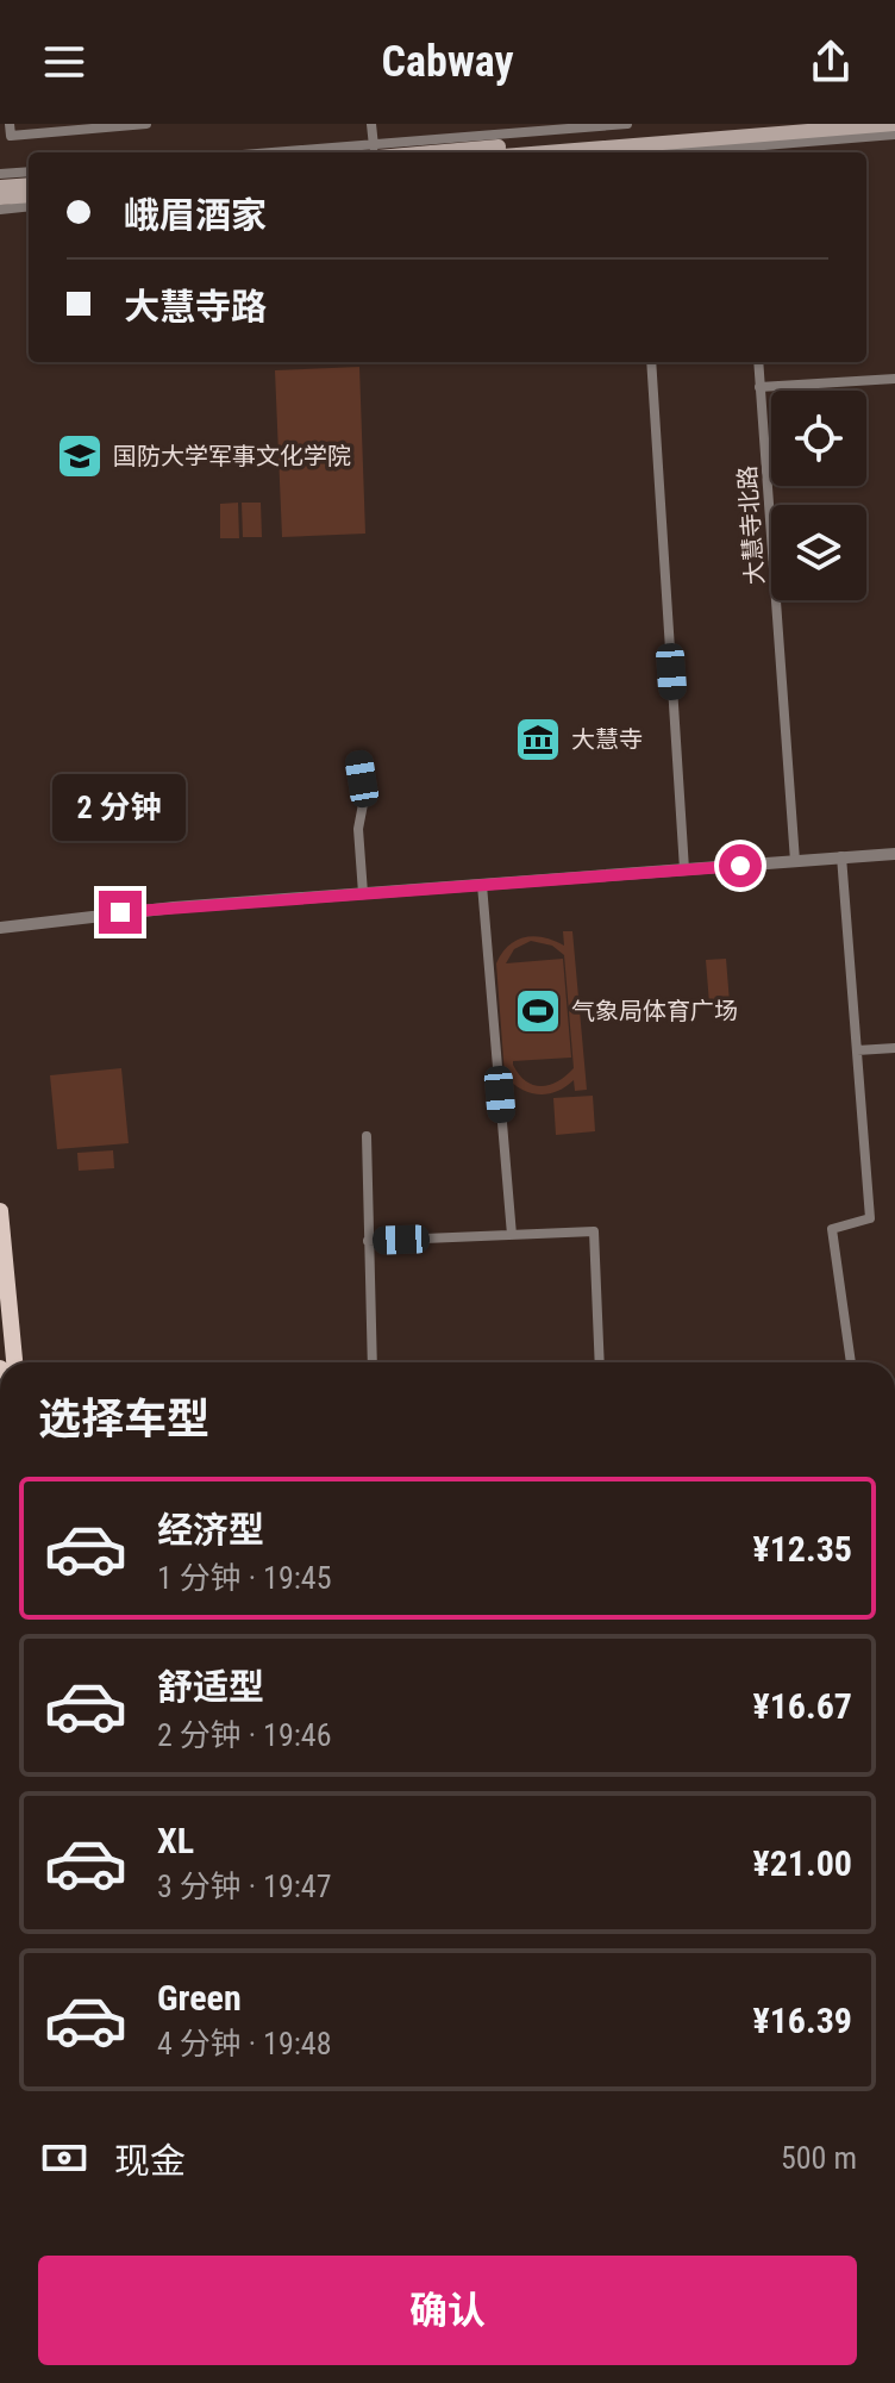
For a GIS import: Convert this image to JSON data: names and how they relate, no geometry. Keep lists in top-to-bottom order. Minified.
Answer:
{"streets":{"street":["大慧寺北路"]},"places":{"school or university":["国防大学军事文化学院"],"museum":["大慧寺"],"sports":["气象局体育广场"]},"page":{"header":"Cabway","banner":["峨眉酒家","大慧寺路"],"bubble":"2 分钟","heading":"选择车型","list":[{"name":"经济型","note":"1 分钟 · 19:45","value":"¥12.35"},{"name":"舒适型","note":"2 分钟 · 19:46","value":"¥16.67"},{"name":"XL","note":"3 分钟 · 19:47","value":"¥21.00"},{"name":"Green","note":"4 分钟 · 19:48","value":"¥16.39"}],"pay":["现金","500 m"],"buttons":"确认"}}
